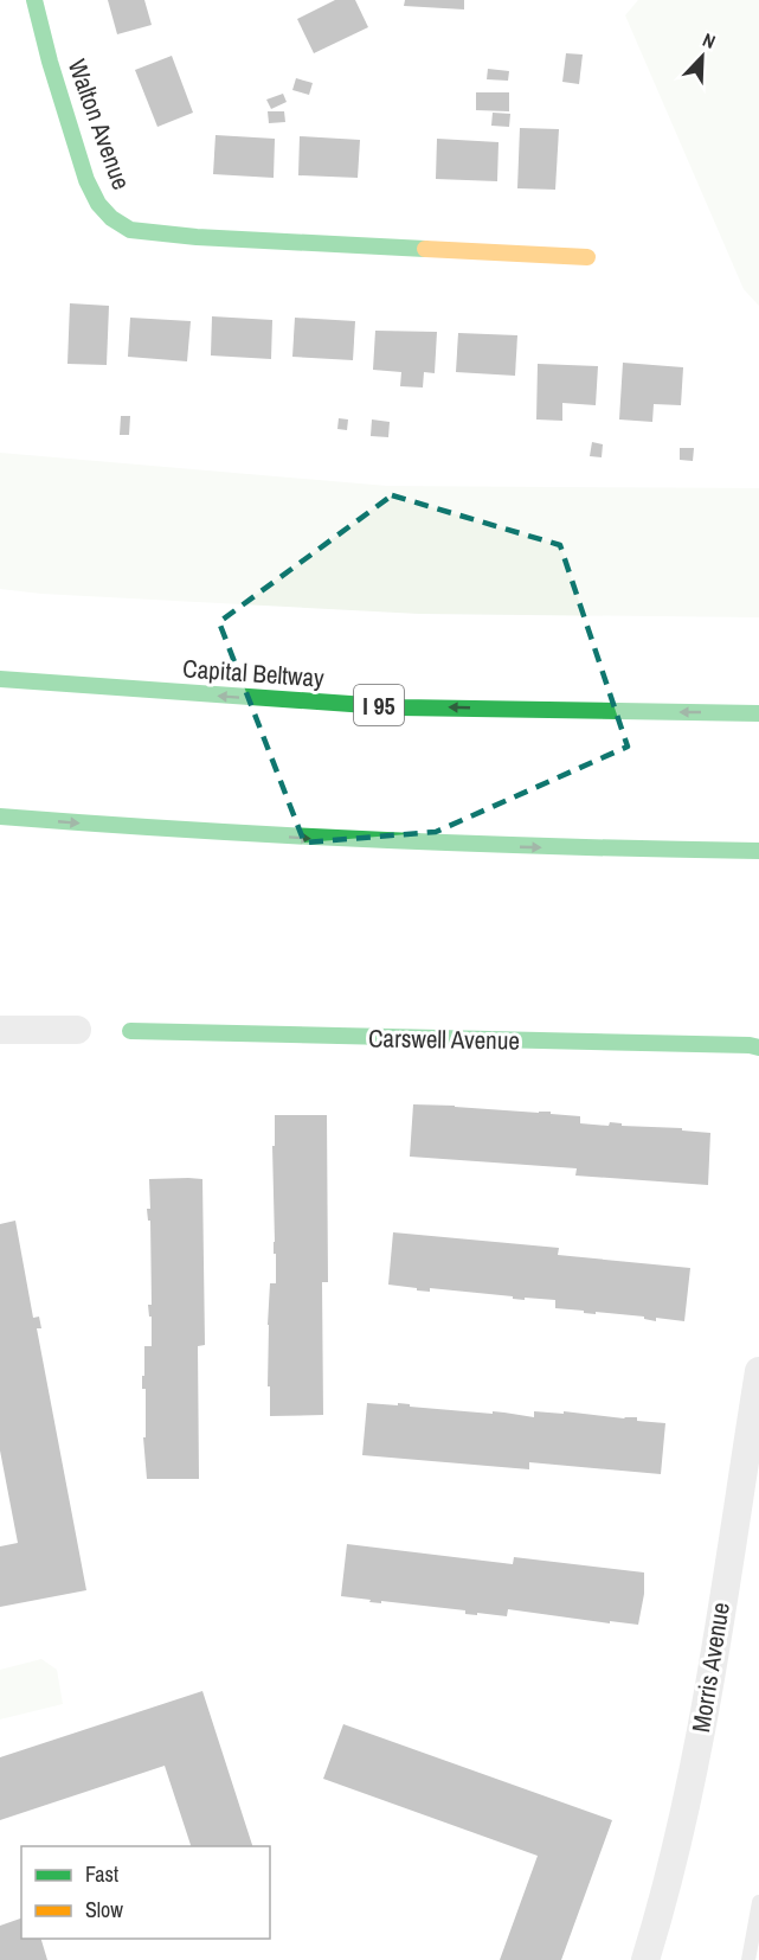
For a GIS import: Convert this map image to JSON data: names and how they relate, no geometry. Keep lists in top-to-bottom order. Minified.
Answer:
{"streets":{"main road":["Walton Avenue","Capital Beltway","I 95","Carswell Avenue"],"street":["Morris Avenue"]},"legend":["Fast","Slow"],"north":"top right"}
